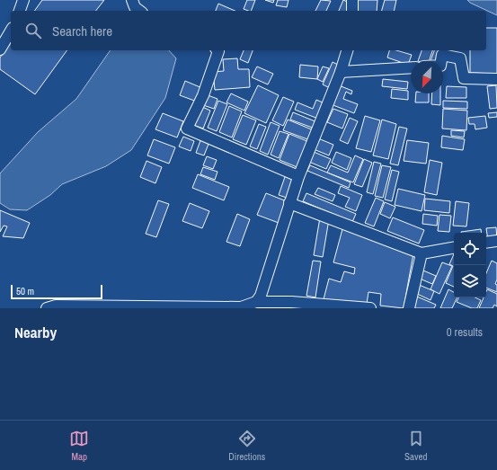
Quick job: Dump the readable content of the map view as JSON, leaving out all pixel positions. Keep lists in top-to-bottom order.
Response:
{
  "scale_bar": "50 m",
  "north": "bottom left",
  "page": {
    "search": "Search here",
    "scale": "50 m",
    "heading": ["Nearby", "0 results"],
    "nav": ["Map", "Directions", "Saved"]
  }
}
